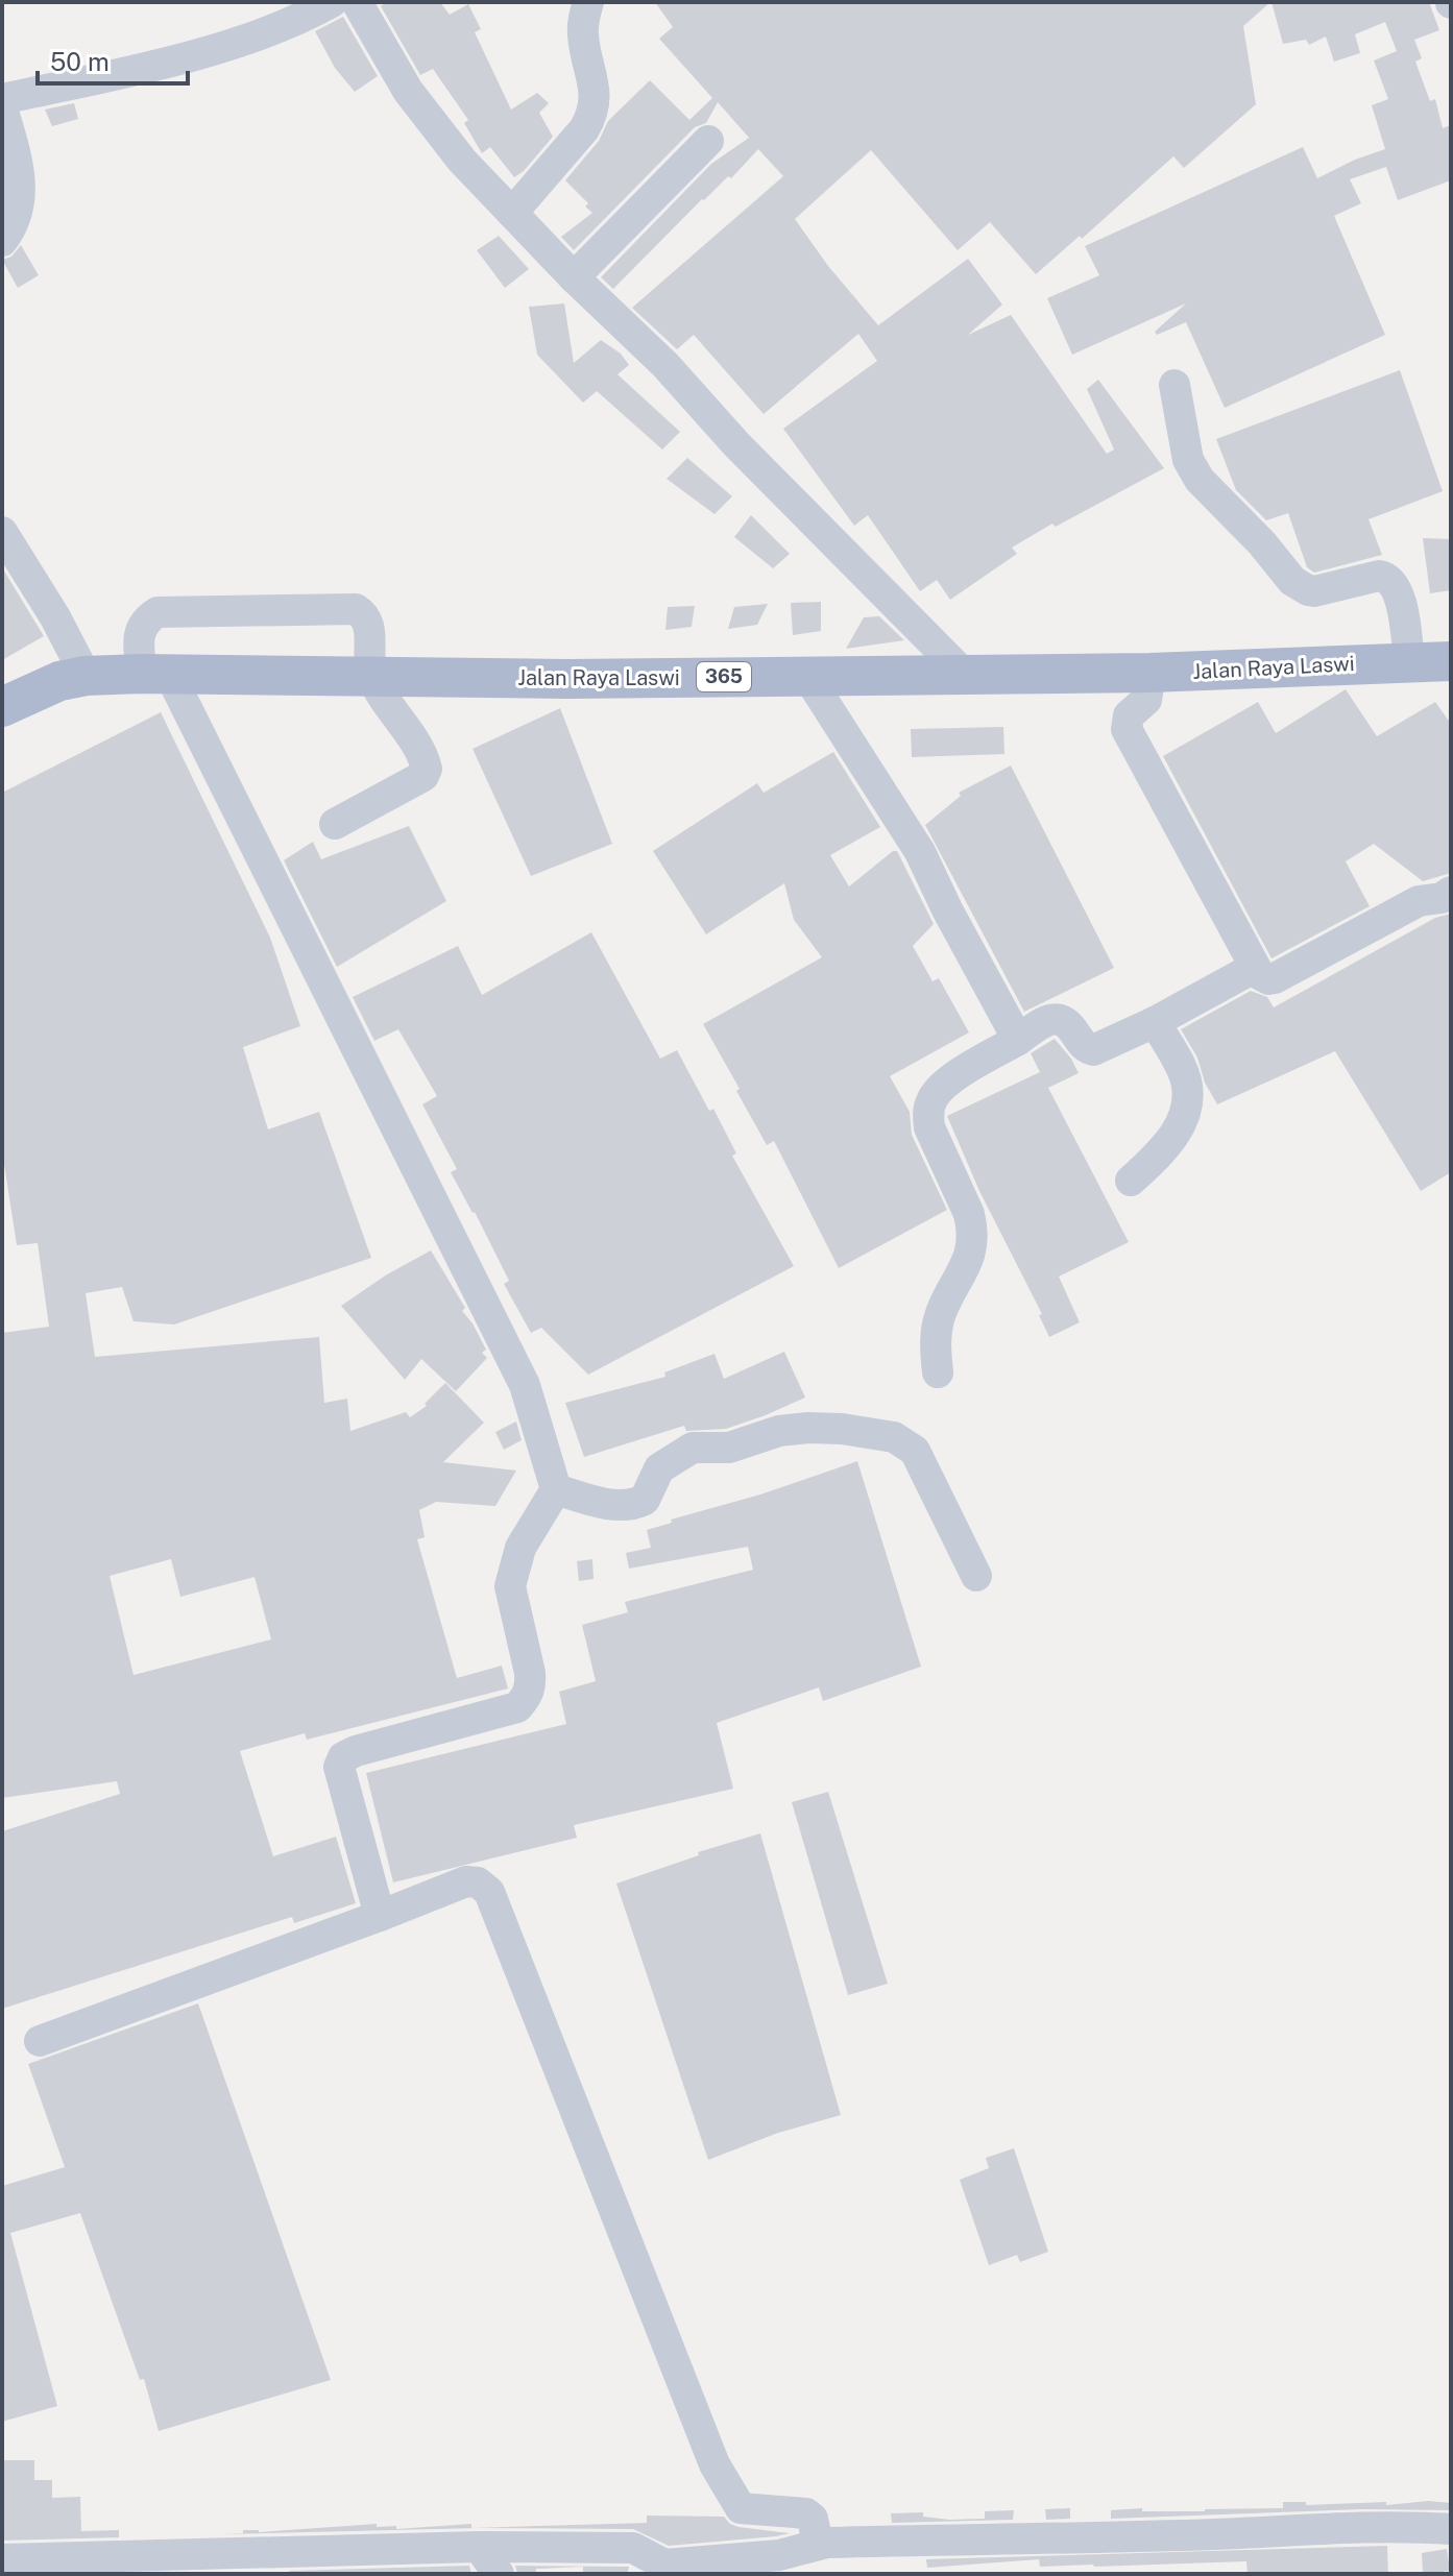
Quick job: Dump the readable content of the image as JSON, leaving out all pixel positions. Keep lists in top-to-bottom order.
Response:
{
  "streets": {
    "main road": ["Jalan Raya Laswi", "365"]
  },
  "scale_bar": "50 m"
}
